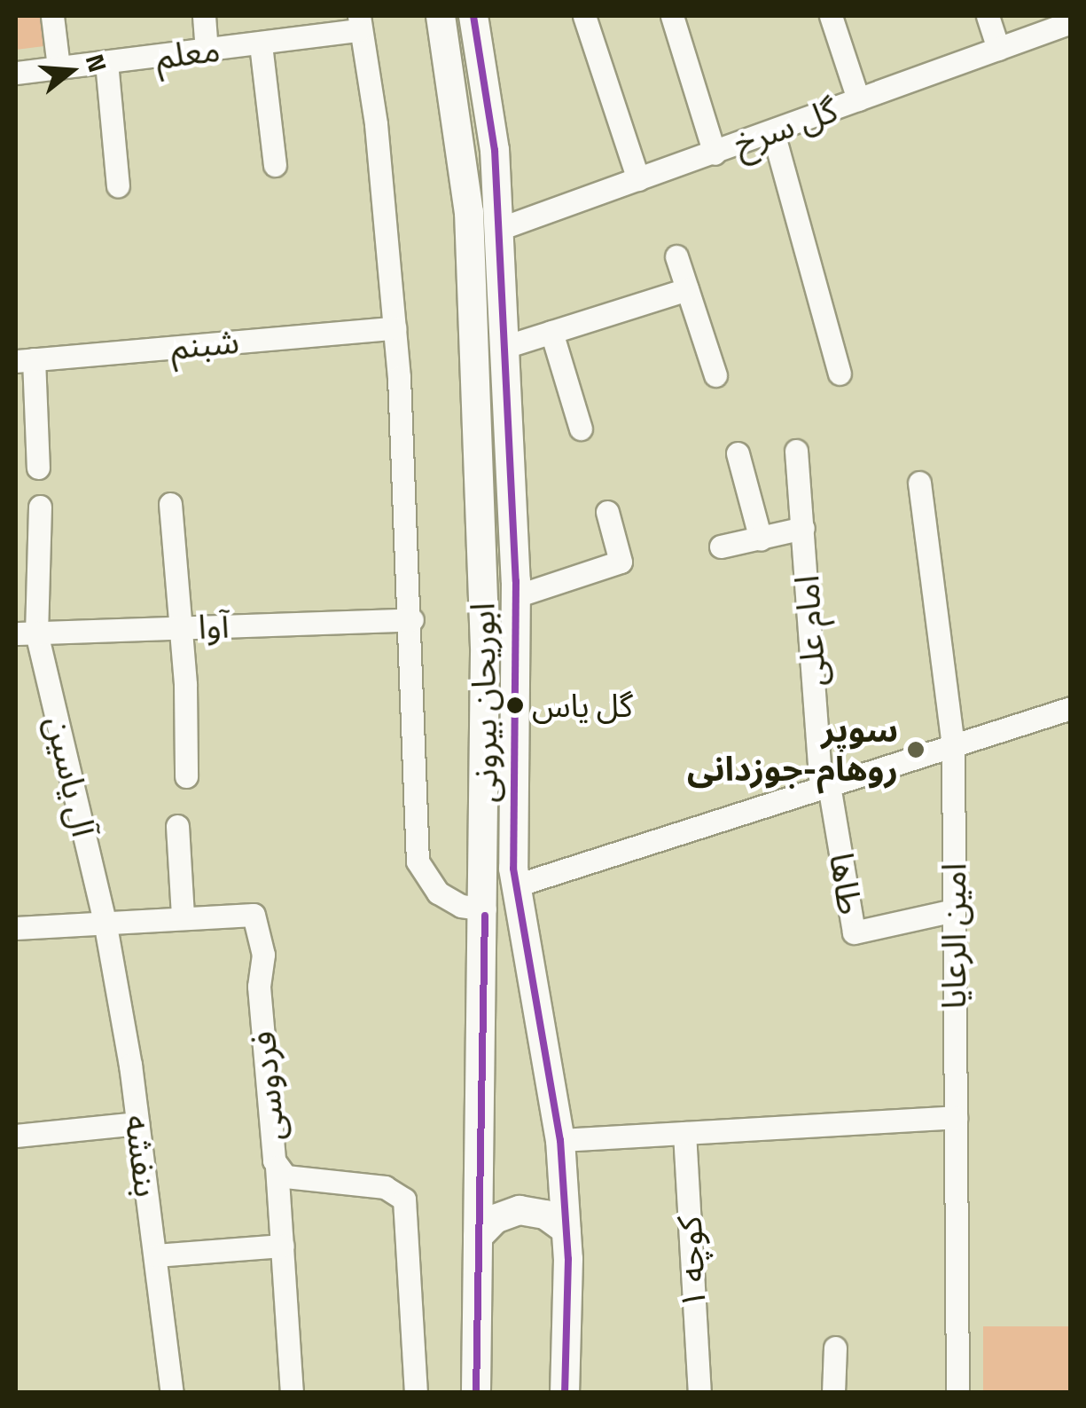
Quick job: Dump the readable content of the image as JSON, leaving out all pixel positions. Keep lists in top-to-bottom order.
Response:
{
  "streets": {
    "main road": ["ابوریحان بیرونی"],
    "street": [
      "معلم",
      "گل سرخ",
      "شبنم",
      "آوا",
      "امام علی",
      "آل یاسین",
      "طاها",
      "امین الرعایا",
      "فردوسی",
      "بنفشه",
      "کوچه ۱"
    ]
  },
  "crossings": [
    ["گل سرخ", "ابوریحان بیرونی"],
    ["آوا", "آل یاسین"],
    ["امام علی", "طاها"],
    ["آل یاسین", "فردوسی"],
    ["آل یاسین", "بنفشه"],
    ["طاها", "امین الرعایا"],
    ["فردوسی", "بنفشه"]
  ],
  "places": ["گل یاس", "سوپر روهام-جوزدانی"],
  "north": "right"
}
